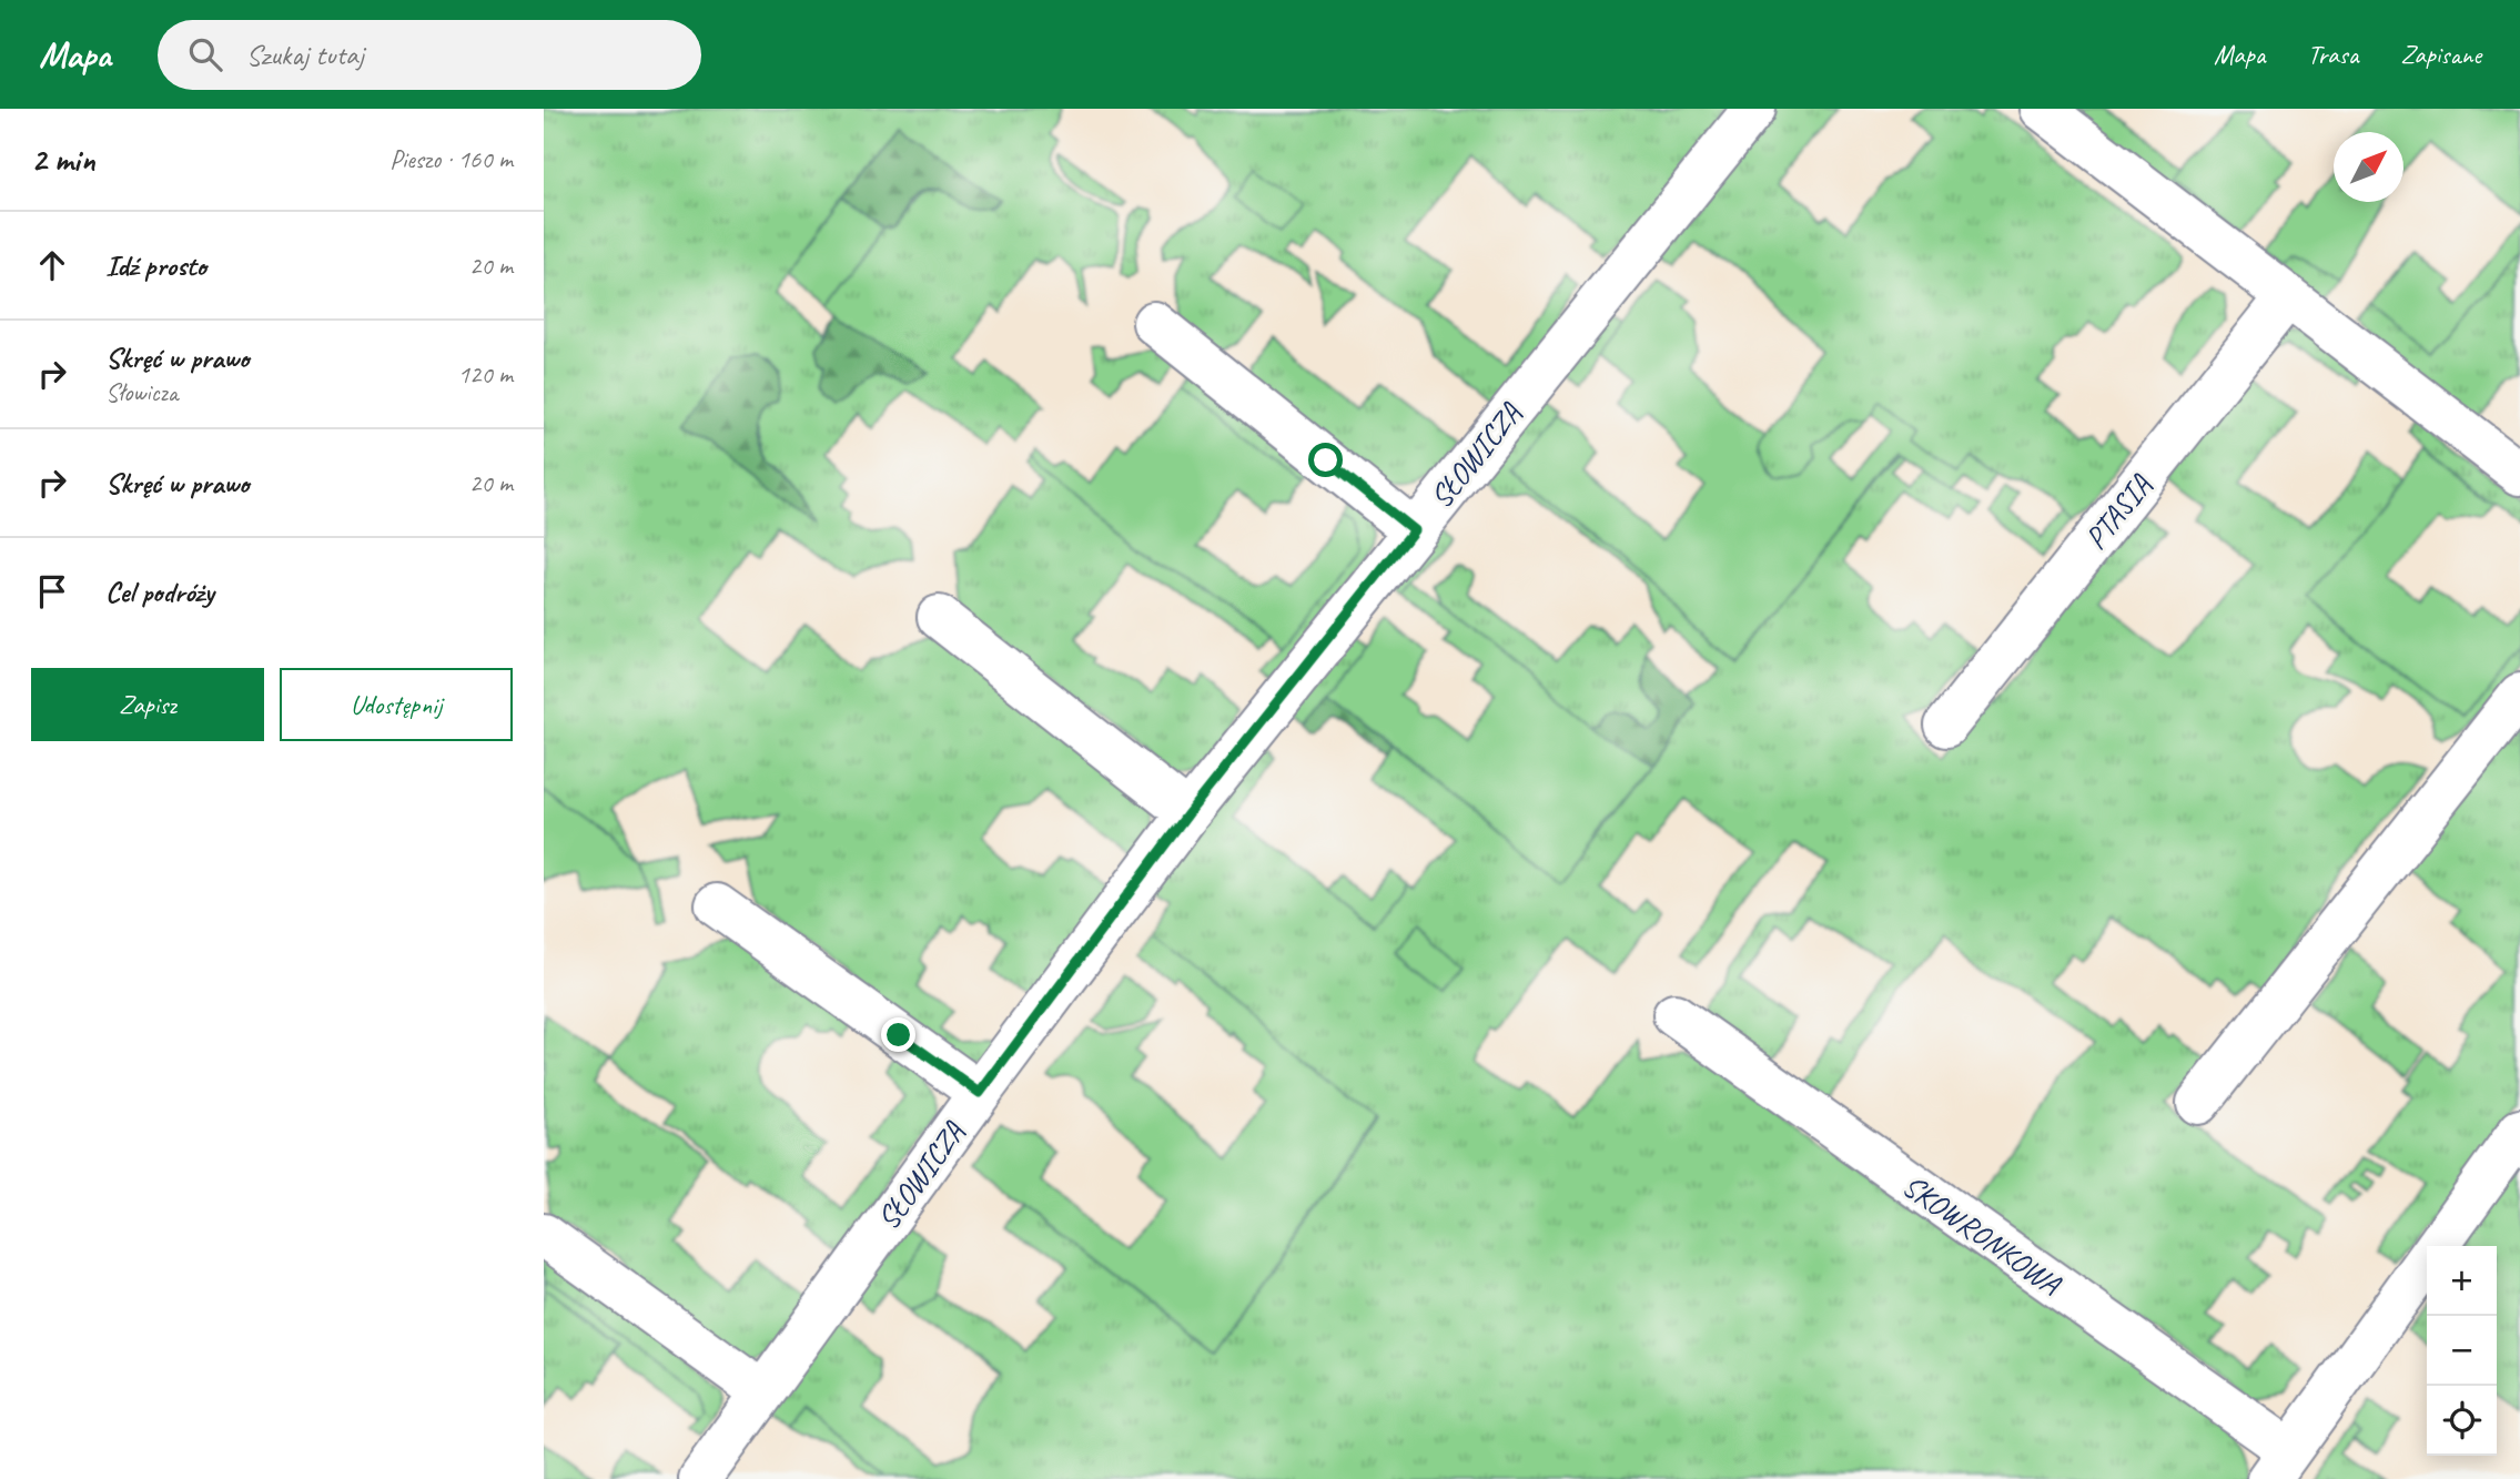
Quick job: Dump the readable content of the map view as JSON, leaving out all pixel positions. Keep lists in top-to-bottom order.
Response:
{
  "streets": {
    "street": ["SŁOWICZA", "PTASIA", "SKOWRONKOWA"]
  },
  "north": "top right",
  "page": {
    "header": "Mapa",
    "search": "Szukaj tutaj",
    "nav": ["Mapa", "Trasa", "Zapisane"],
    "heading": ["2 min", "Pieszo · 160 m"],
    "list": [
      ["Idź prosto", "20 m"],
      ["Skręć w prawo", "Słowicza", "120 m"],
      ["Skręć w prawo", "20 m"],
      "Cel podróży"
    ],
    "buttons": ["Zapisz", "Udostępnij"],
    "map_buttons": ["+", "−"]
  }
}
